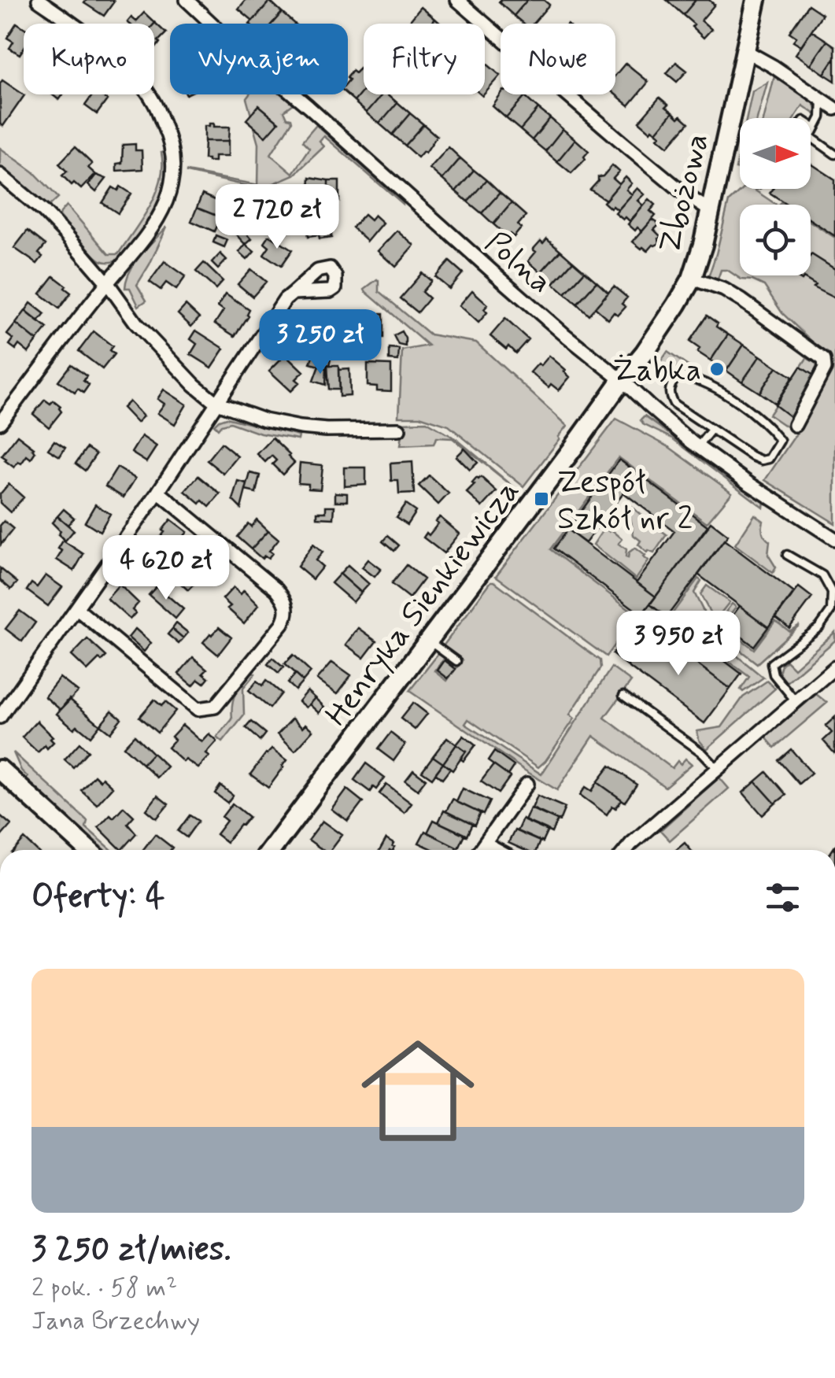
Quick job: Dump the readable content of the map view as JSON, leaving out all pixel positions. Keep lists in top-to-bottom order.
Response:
{
  "streets": {
    "street": ["Zbożowa", "Polna", "Henryka Sienkiewicza"]
  },
  "crossings": [
    ["Zbożowa", "Polna"],
    ["Zbożowa", "Henryka Sienkiewicza"],
    ["Polna", "Henryka Sienkiewicza"]
  ],
  "places": {
    "other": ["Żabka"],
    "transit": ["Zespół Szkół nr 2"]
  },
  "north": "right",
  "page": {
    "chip": [
      "Kupno",
      "Wynajem",
      "Filtry",
      "Nowe"
    ],
    "price": [
      "2 720 zł",
      "3 250 zł",
      "4 620 zł",
      "3 950 zł"
    ],
    "heading": "Oferty: 4",
    "list": [
      {
        "name": "3 250 zł/mies.",
        "note": "2 pok. · 58 m² · Jana Brzechwy"
      }
    ]
  }
}
